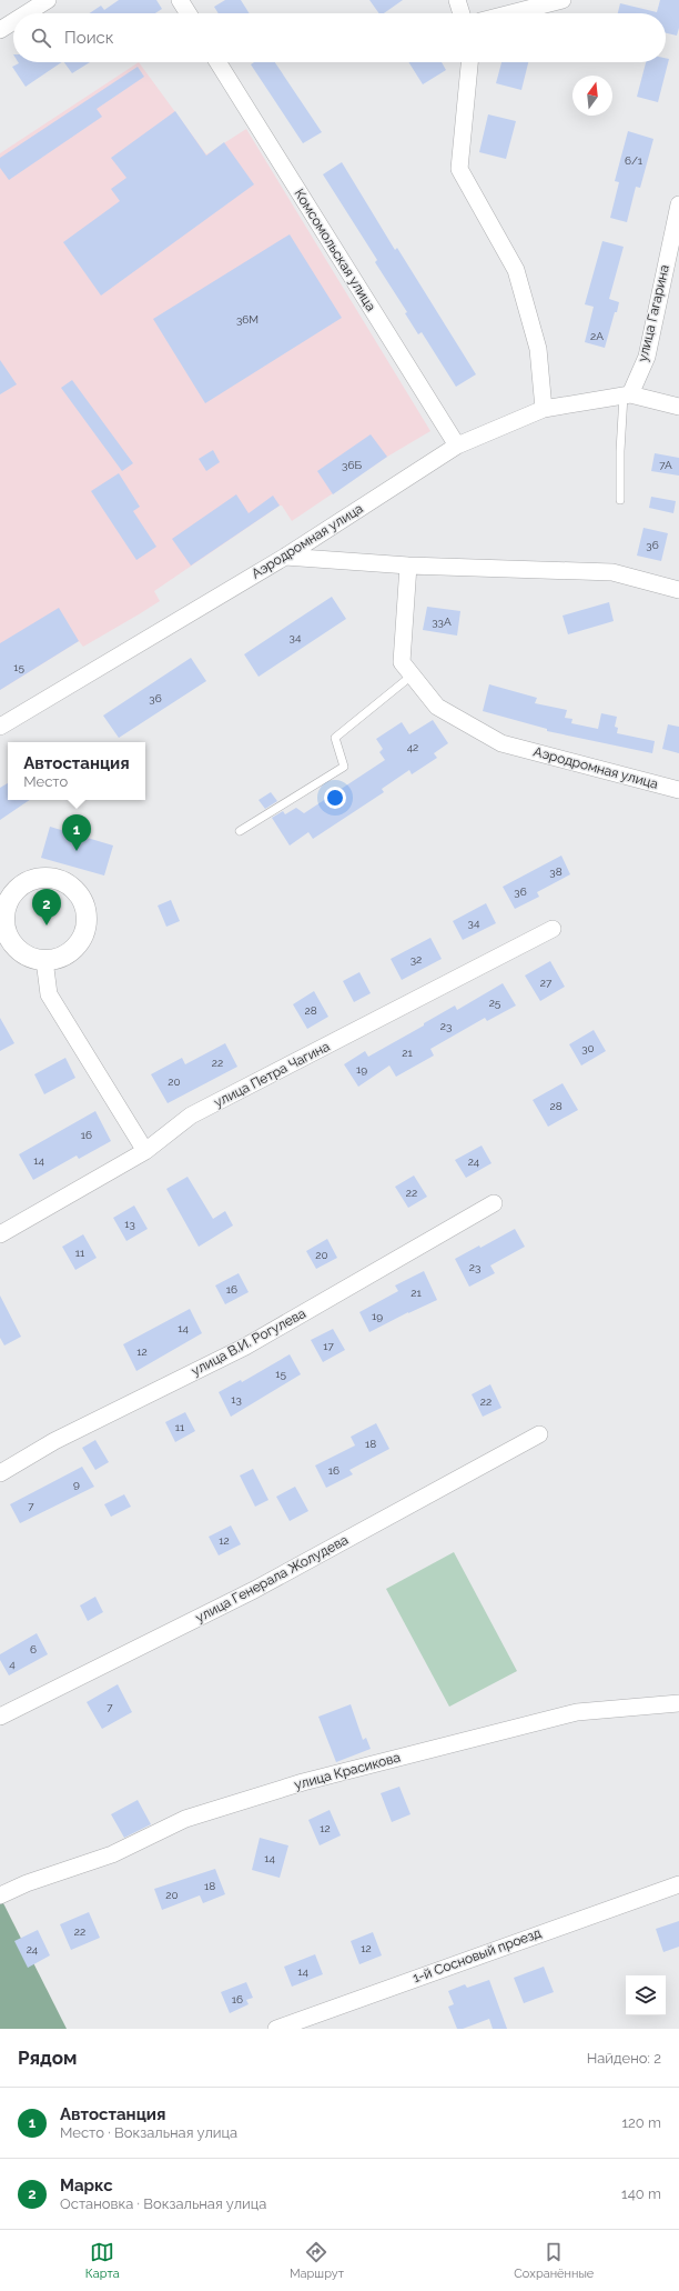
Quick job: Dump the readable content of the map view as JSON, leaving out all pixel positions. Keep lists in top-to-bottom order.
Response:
{
  "streets": {
    "street": [
      "Комсомольская улица",
      "улица Гагарина",
      "Аэродромная улица",
      "улица Петра Чагина",
      "улица В.И. Рогулева",
      "улица Генерала Жолудева",
      "улица Красикова",
      "1-й Сосновый проезд"
    ]
  },
  "crossings": [
    ["Комсомольская улица", "Аэродромная улица"],
    ["улица Гагарина", "Аэродромная улица"]
  ],
  "house_numbers": [
    "6/1",
    "36М",
    "2А",
    "36Б",
    "7А",
    "36",
    "33А",
    "34",
    "15",
    "36",
    "42",
    "38",
    "36",
    "34",
    "32",
    "27",
    "25",
    "28",
    "23",
    "30",
    "21",
    "22",
    "19",
    "20",
    "28",
    "16",
    "14",
    "24",
    "22",
    "13",
    "11",
    "20",
    "23",
    "16",
    "21",
    "19",
    "14",
    "17",
    "12",
    "15",
    "13",
    "22",
    "11",
    "18",
    "16",
    "9",
    "7",
    "12",
    "6",
    "4",
    "7",
    "12",
    "14",
    "18",
    "20",
    "22",
    "12",
    "24",
    "14",
    "16"
  ],
  "north": "top",
  "page": {
    "search": "Поиск",
    "popup": ["Автостанция", "Место"],
    "pins": ["1", "2"],
    "heading": ["Рядом", "Найдено: 2"],
    "list": [
      {
        "mark": "1",
        "name": "Автостанция",
        "note": "Место · Вокзальная улица",
        "value": "120 m"
      },
      {
        "mark": "2",
        "name": "Маркс",
        "note": "Остановка · Вокзальная улица",
        "value": "140 m"
      }
    ],
    "nav": ["Карта", "Маршрут", "Сохранённые"]
  }
}
